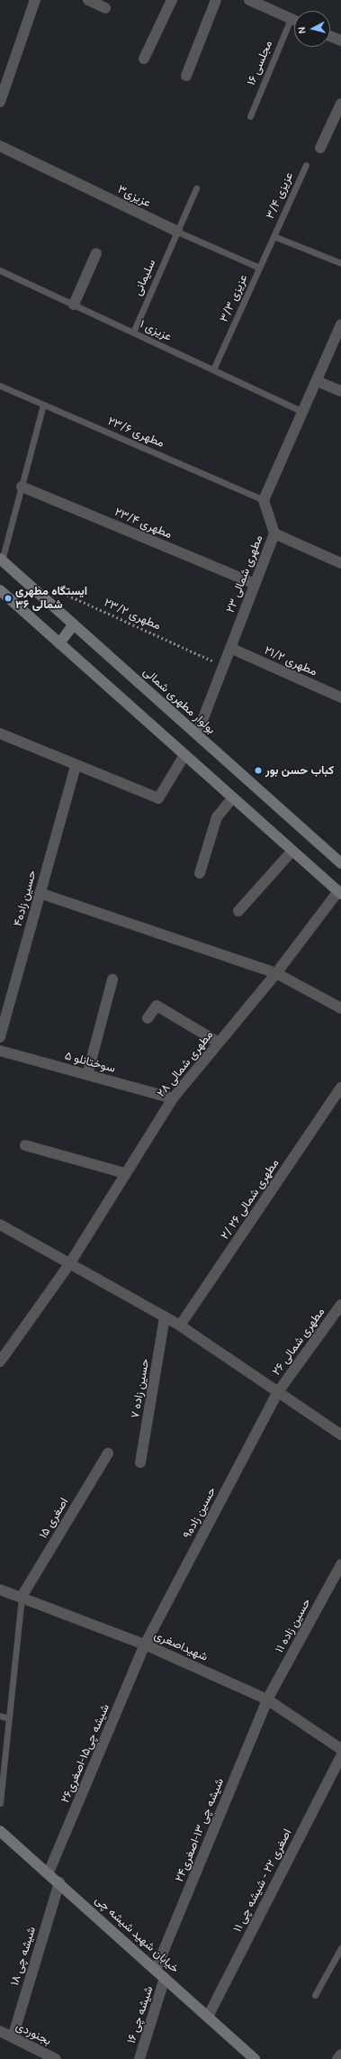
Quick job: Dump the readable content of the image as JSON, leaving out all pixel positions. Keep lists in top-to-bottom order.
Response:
{
  "streets": {
    "main road": ["بولوار مطهری شمالی", "خیابان شهید شیشه چی"],
    "street": [
      "عزیزی۳",
      "مطهری ۲۳/۴",
      "مطهری شمالی ۲۳",
      "مطهری ۲۱/۲",
      "حسین زاده۴",
      "سوختانلو ۵",
      "مطهری شمالی ۲۸",
      "مطهری شمالی ۲۶ /۲",
      "مطهری شمالی ۲۶",
      "حسین زاده ۷",
      "حسین زاده۹",
      "اصغری ۱۵",
      "حسین زاده ۱۱",
      "شهیداصغری",
      "شیشه چی۱۵-اصغری۲۶",
      "شیشه چی ۱۳-اصغری۲۴",
      "اصغری ۲۲ - شیشه چی ۱۱",
      "شیشه چی ۱۸",
      "شیشه چی ۱۶",
      "بجنوردی"
    ],
    "lane": [
      "مجلسی ۱۶",
      "عزیزی ۳/۴",
      "سلیمانی",
      "عزیزی ۳/۳",
      "عزیزی ۱",
      "مطهری ۲۳/۶"
    ],
    "path": ["مطهری ۲۳/۲"]
  },
  "crossings": [
    ["عزیزی ۳/۴", "عزیزی ۳/۳"],
    ["عزیزی۳", "سلیمانی"],
    ["عزیزی۳", "عزیزی ۳/۳"],
    ["سلیمانی", "عزیزی ۱"],
    ["عزیزی ۳/۳", "عزیزی ۱"],
    ["مطهری ۲۳/۶", "مطهری شمالی ۲۳"],
    ["مطهری ۲۳/۴", "مطهری شمالی ۲۳"],
    ["مطهری شمالی ۲۳", "مطهری ۲۳/۲"],
    ["مطهری شمالی ۲۳", "مطهری ۲۱/۲"],
    ["مطهری شمالی ۲۳", "بولوار مطهری شمالی"],
    ["سوختانلو ۵", "مطهری شمالی ۲۸"],
    ["مطهری شمالی ۲۶", "حسین زاده۹"],
    ["حسین زاده۹", "شهیداصغری"],
    ["حسین زاده۹", "شیشه چی۱۵-اصغری۲۶"],
    ["اصغری ۱۵", "شهیداصغری"],
    ["حسین زاده ۱۱", "شهیداصغری"],
    ["حسین زاده ۱۱", "شیشه چی ۱۳-اصغری۲۴"],
    ["شهیداصغری", "شیشه چی۱۵-اصغری۲۶"],
    ["شهیداصغری", "شیشه چی ۱۳-اصغری۲۴"],
    ["شیشه چی۱۵-اصغری۲۶", "خیابان شهید شیشه چی"],
    ["شیشه چی ۱۳-اصغری۲۴", "خیابان شهید شیشه چی"],
    ["اصغری ۲۲ - شیشه چی ۱۱", "خیابان شهید شیشه چی"],
    ["خیابان شهید شیشه چی", "شیشه چی ۱۸"],
    ["خیابان شهید شیشه چی", "شیشه چی ۱۶"],
    ["شیشه چی ۱۸", "بجنوردی"]
  ],
  "places": ["ایستگاه مطهری شمالی ۳۶", "كباب حسن بور"],
  "north": "left"
}
